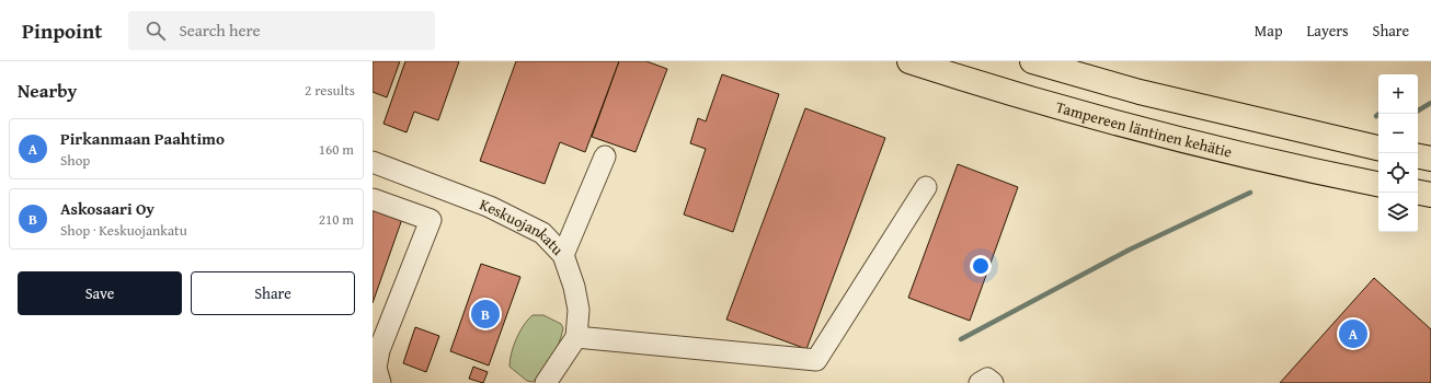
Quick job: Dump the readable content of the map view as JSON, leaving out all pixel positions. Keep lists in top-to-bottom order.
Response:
{
  "streets": {
    "highway": ["Tampereen läntinen kehätie"],
    "street": ["Keskuojankatu"]
  },
  "page": {
    "header": "Pinpoint",
    "search": "Search here",
    "nav": ["Map", "Layers", "Share"],
    "heading": ["Nearby", "2 results"],
    "map_buttons": ["+", "−"],
    "list": [
      {
        "mark": "A",
        "name": "Pirkanmaan Paahtimo",
        "note": "Shop",
        "value": "160 m"
      },
      {
        "mark": "B",
        "name": "Askosaari Oy",
        "note": "Shop · Keskuojankatu",
        "value": "210 m"
      }
    ],
    "buttons": ["Save", "Share"],
    "pins": ["B", "A"]
  }
}
